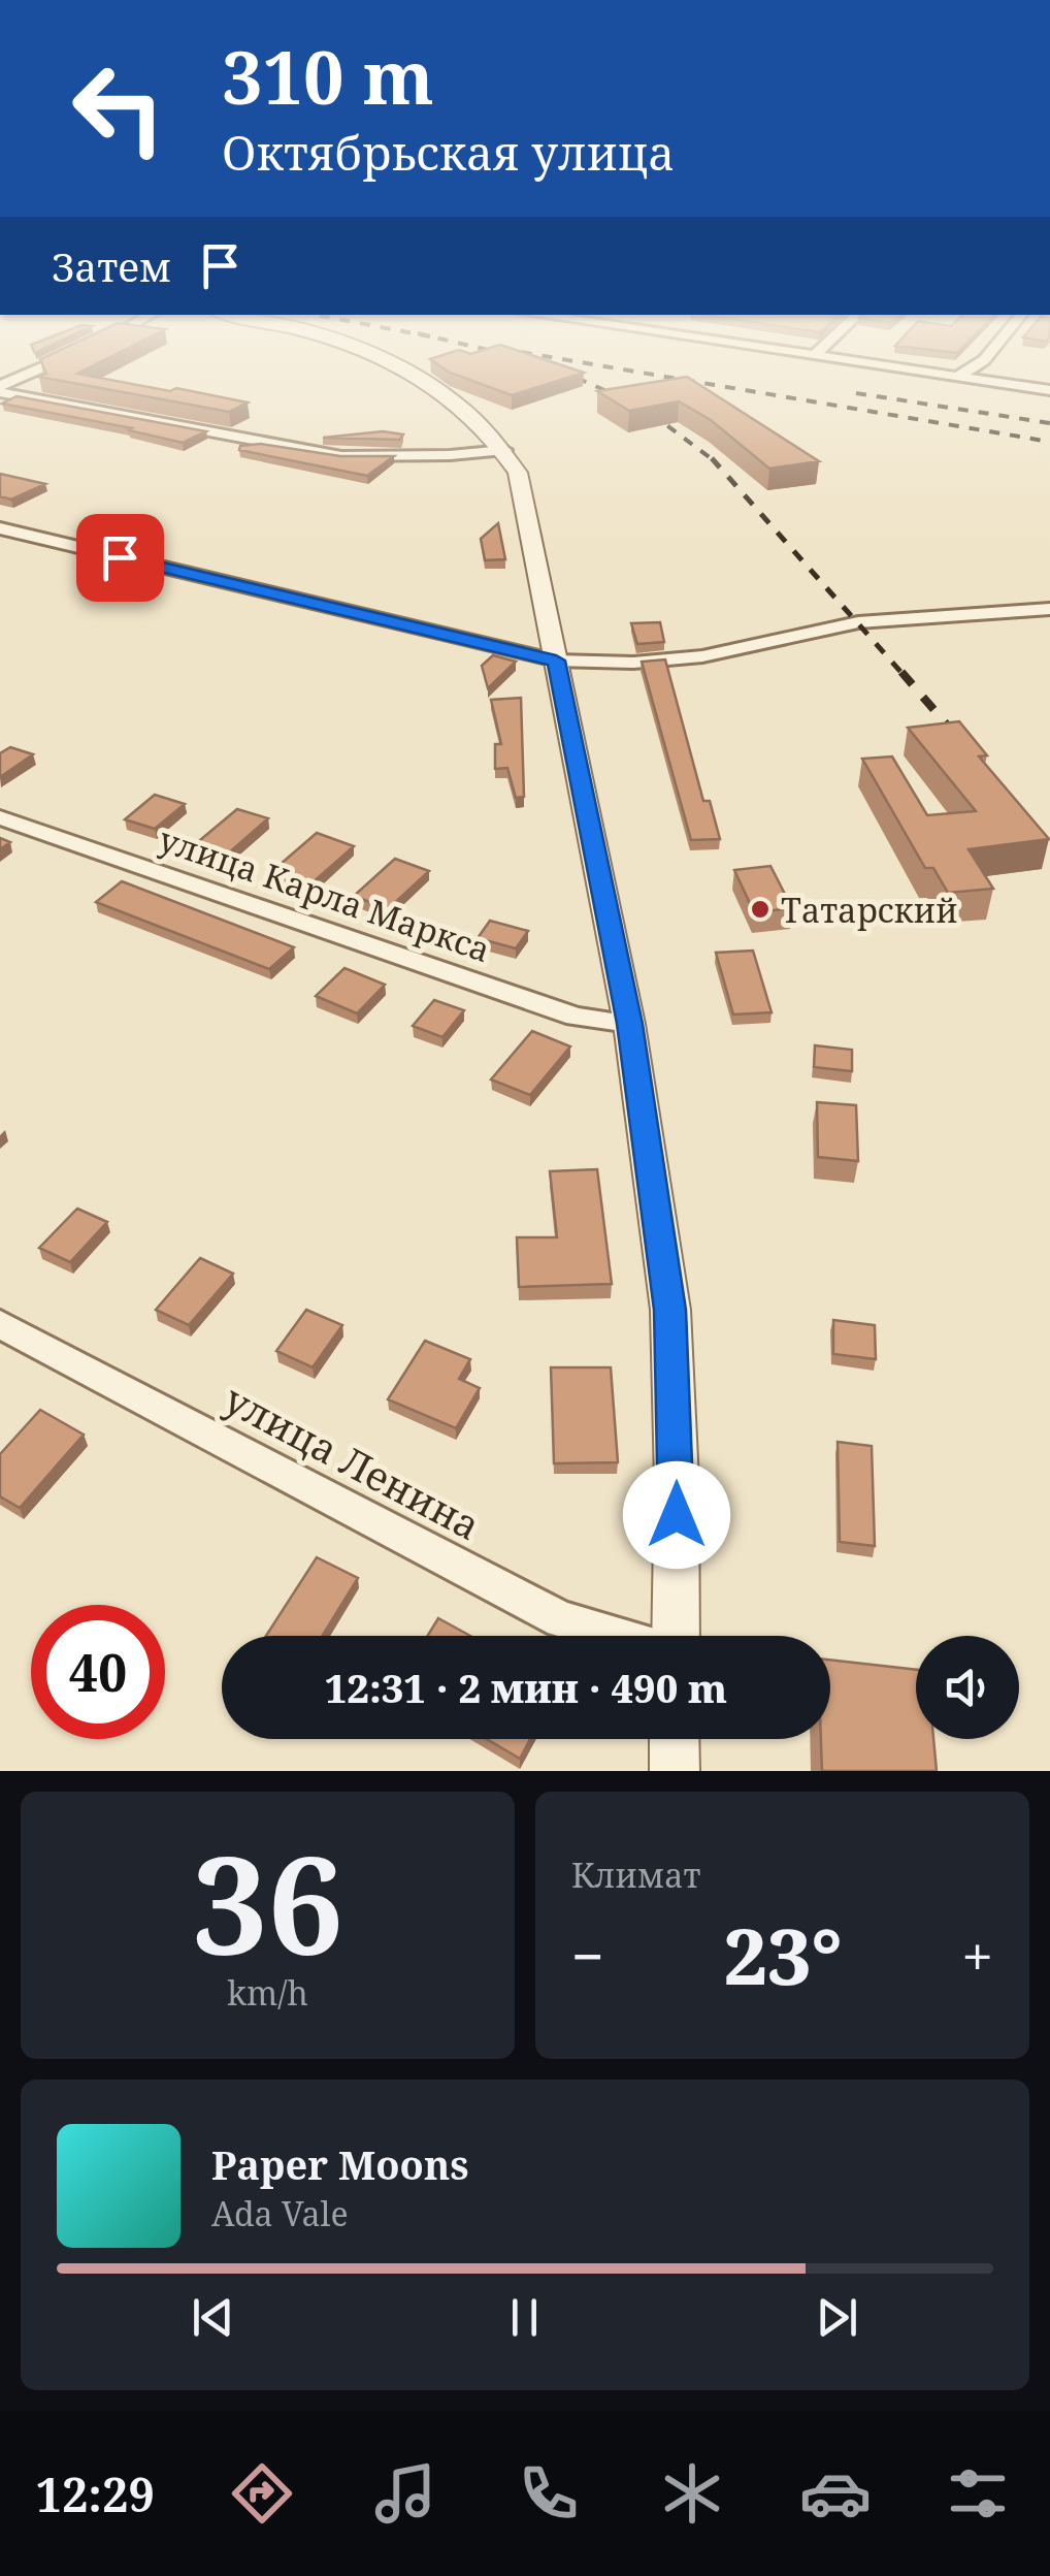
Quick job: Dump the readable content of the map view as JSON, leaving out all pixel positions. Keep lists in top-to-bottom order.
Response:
{
  "streets": {
    "street": ["улица Карла Маркса", "улица Ленина"]
  },
  "places": ["Татарский"],
  "page": {
    "turn": ["310 m", "Октябрьская улица"],
    "then": "Затем",
    "limit": "40",
    "trip": "12:31 · 2 мин · 490 m",
    "tile": [
      ["36", "km/h"],
      "Климат"
    ],
    "heat": ["−", "23°", "+"],
    "song": ["Paper Moons", "Ada Vale"],
    "tabs": "12:29"
  }
}
